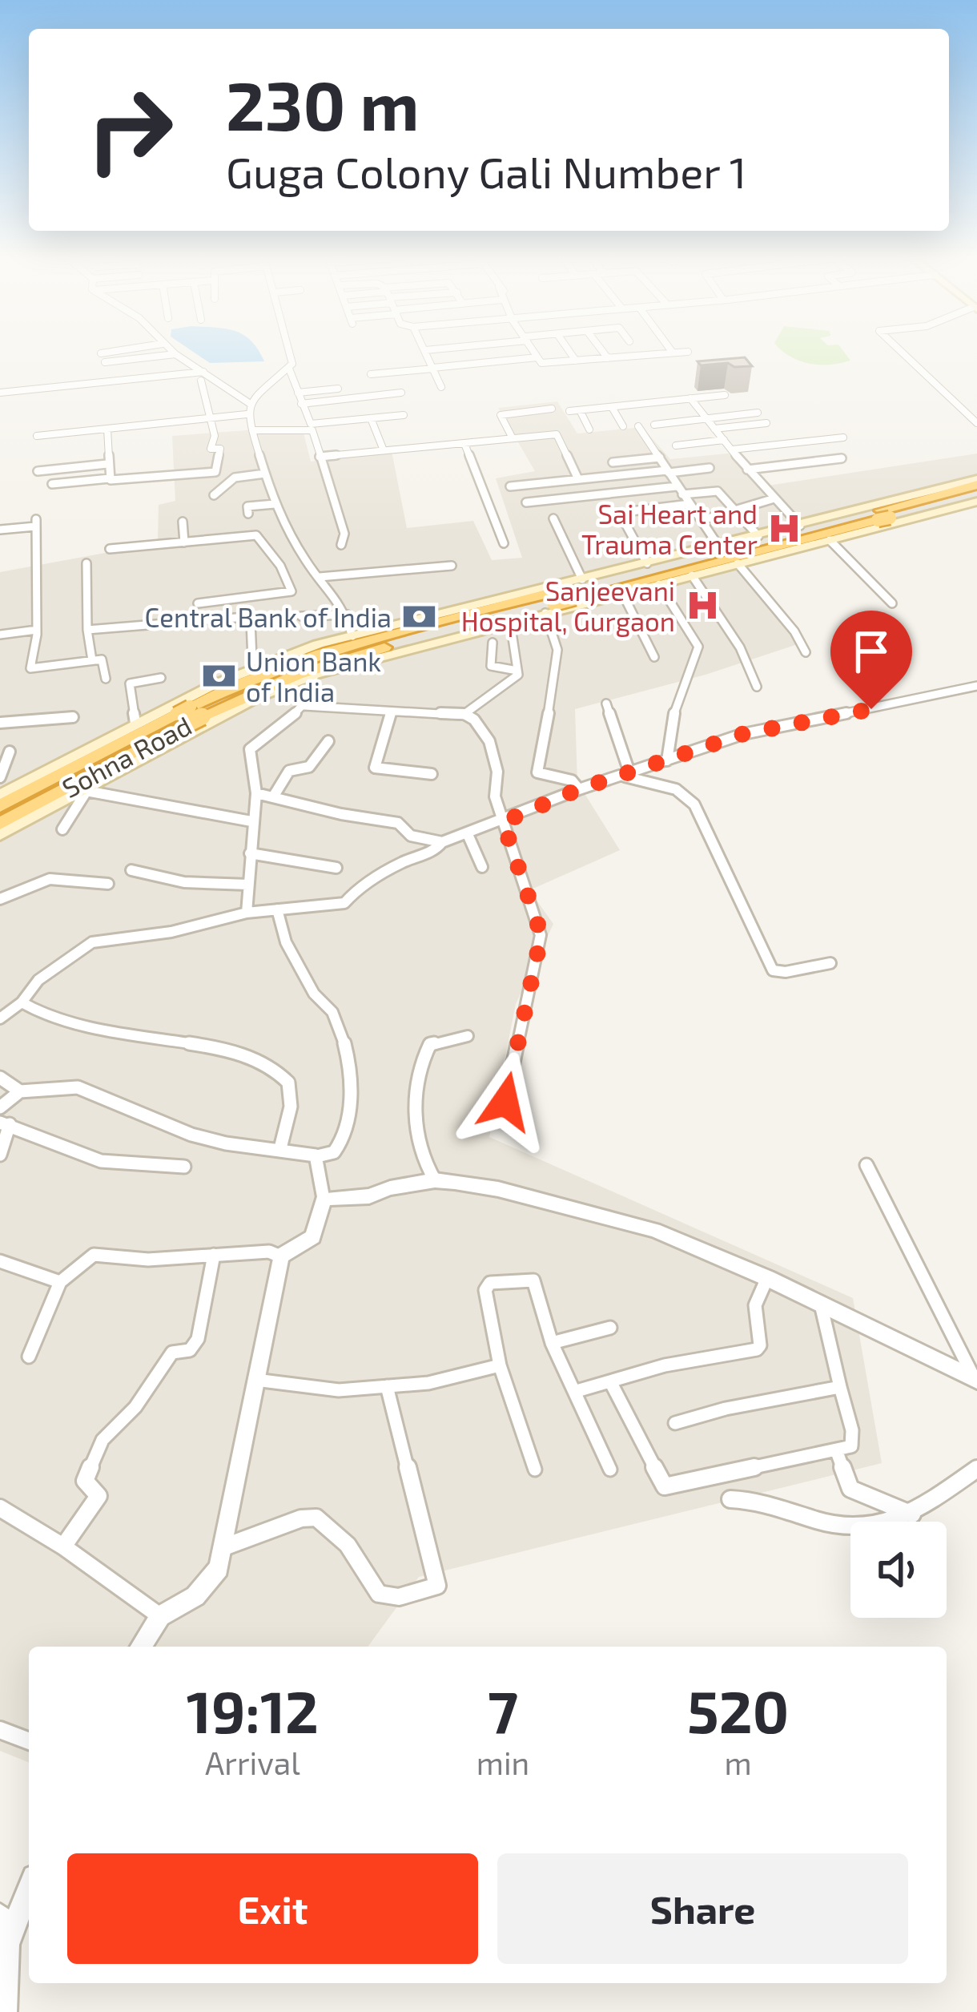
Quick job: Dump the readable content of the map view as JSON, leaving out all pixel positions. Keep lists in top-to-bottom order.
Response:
{
  "streets": {
    "highway": ["Sohna Road"]
  },
  "places": {
    "hospital": ["Sai Heart and Trauma Center", "Sanjeevani Hospital, Gurgaon"],
    "bank": ["Central Bank of India", "Union Bank of India"]
  },
  "page": {
    "turn": ["230 m", "Guga Colony Gali Number 1"],
    "eta": [
      "19:12",
      "Arrival",
      "7",
      "min",
      "520",
      "m"
    ],
    "buttons": ["Exit", "Share"]
  }
}
